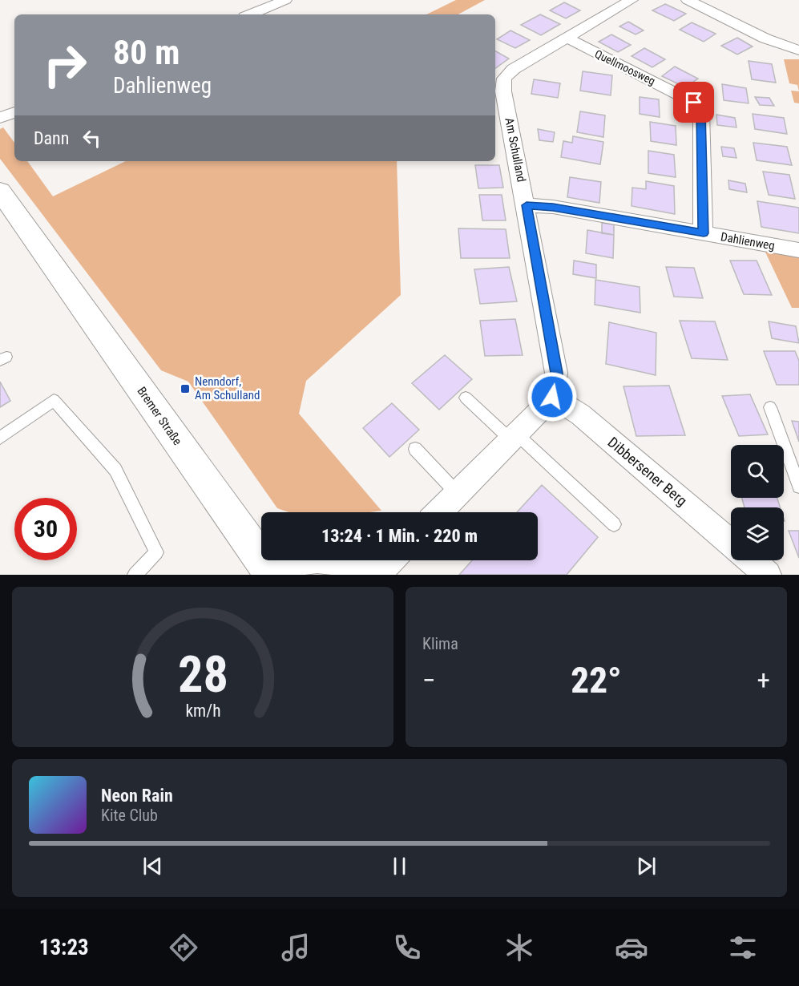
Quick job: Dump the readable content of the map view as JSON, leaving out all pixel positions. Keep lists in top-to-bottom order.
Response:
{
  "streets": {
    "main road": ["Bremer Straße"],
    "street": [
      "Quellmoosweg",
      "Am Schulland",
      "Dahlienweg",
      "Dibbersener Berg"
    ]
  },
  "crossings": [
    ["Quellmoosweg", "Am Schulland"],
    ["Quellmoosweg", "Dahlienweg"],
    ["Am Schulland", "Dahlienweg"],
    ["Am Schulland", "Dibbersener Berg"]
  ],
  "places": {
    "transit": ["Nenndorf, Am Schulland"]
  },
  "page": {
    "turn": ["80 m", "Dahlienweg"],
    "then": "Dann",
    "limit": "30",
    "trip": "13:24 · 1 Min. · 220 m",
    "tile": "Klima",
    "heat": ["−", "22°", "+"],
    "song": ["Neon Rain", "Kite Club"],
    "tabs": "13:23",
    "gauge": ["28", "km/h"]
  }
}
